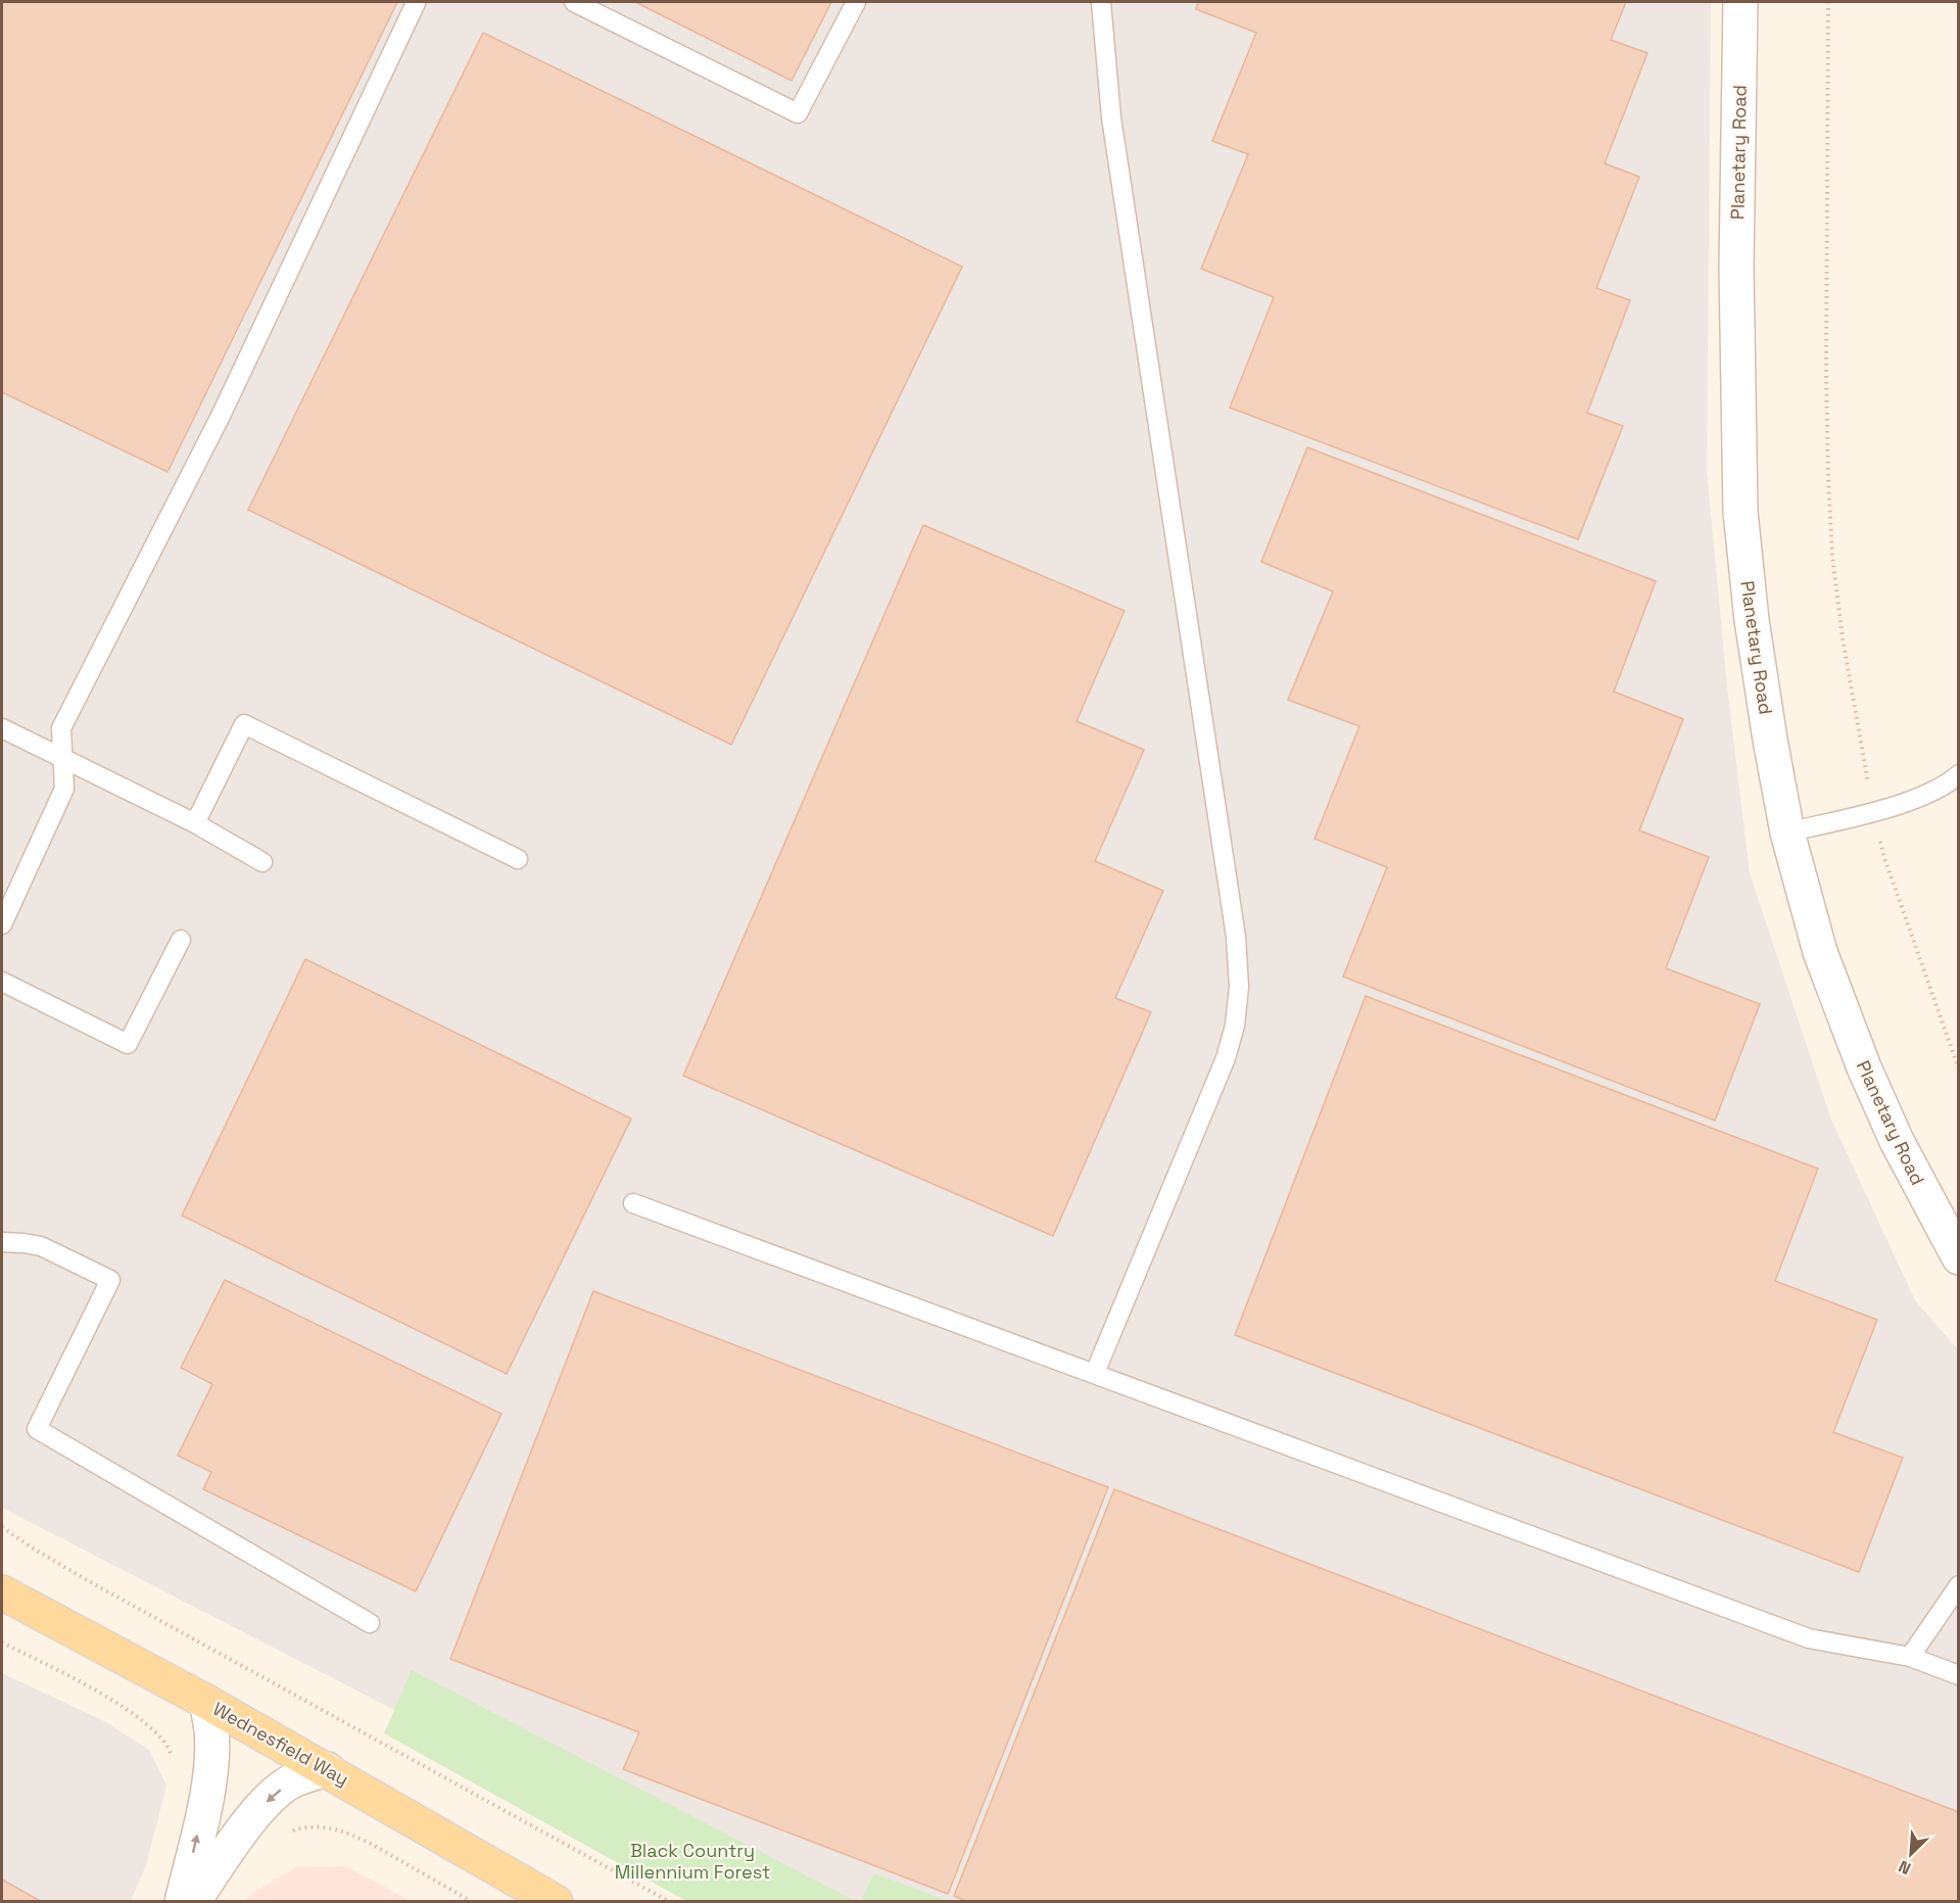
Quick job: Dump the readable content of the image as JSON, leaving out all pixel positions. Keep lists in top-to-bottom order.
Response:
{
  "streets": {
    "main road": ["Wednesfield Way"],
    "street": ["Planetary Road"]
  },
  "parks": ["Black Country Millennium Forest"],
  "north": "bottom left"
}
